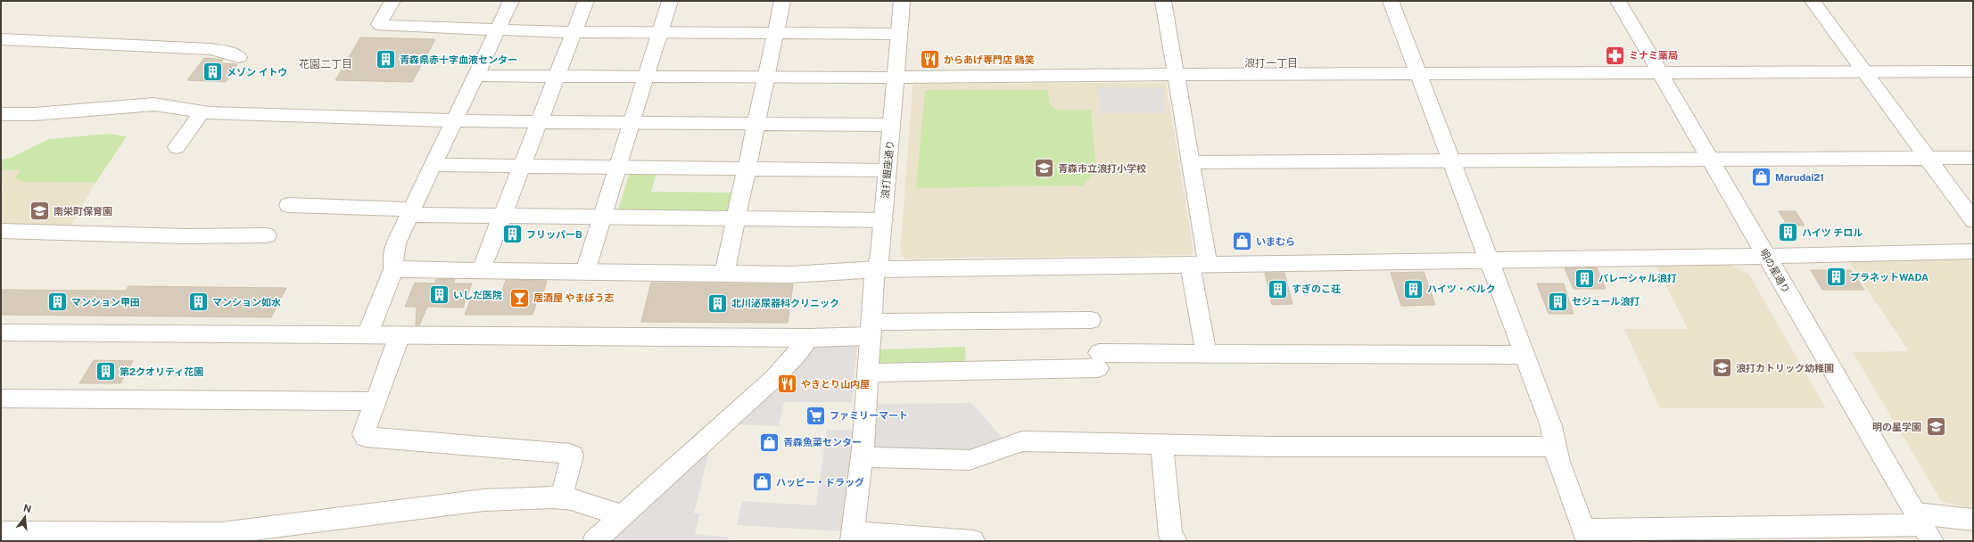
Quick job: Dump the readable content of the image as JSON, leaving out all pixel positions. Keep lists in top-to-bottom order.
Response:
{
  "streets": {
    "street": ["浪打銀座通り", "明の星通り"]
  },
  "districts": ["浪打一丁目", "花園二丁目"],
  "places": {
    "pharmacy": ["ミナミ薬局"],
    "building": [
      "青森県赤十字血液センター",
      "メゾン イトウ",
      "ハイツ チロル",
      "フリッパーB",
      "プラネットWADA",
      "パレーシャル浪打",
      "すぎのこ荘",
      "ハイツ・ベルク",
      "いしだ医院",
      "セジュール浪打",
      "マンション甲田",
      "マンション如水",
      "北川泌尿器科クリニック",
      "第2クオリティ花園"
    ],
    "restaurant": ["からあげ専門店 鶏笑", "やきとり山内屋"],
    "school or university": [
      "青森市立浪打小学校",
      "南栄町保育園",
      "浪打カトリック幼稚園",
      "明の星学園"
    ],
    "shop": [
      "Marudai21",
      "いまむら",
      "青森魚菜センター",
      "ハッピー・ドラッグ"
    ],
    "bar": ["居酒屋 やまぼう志"],
    "supermarket": ["ファミリーマート"]
  },
  "north": "top"
}
